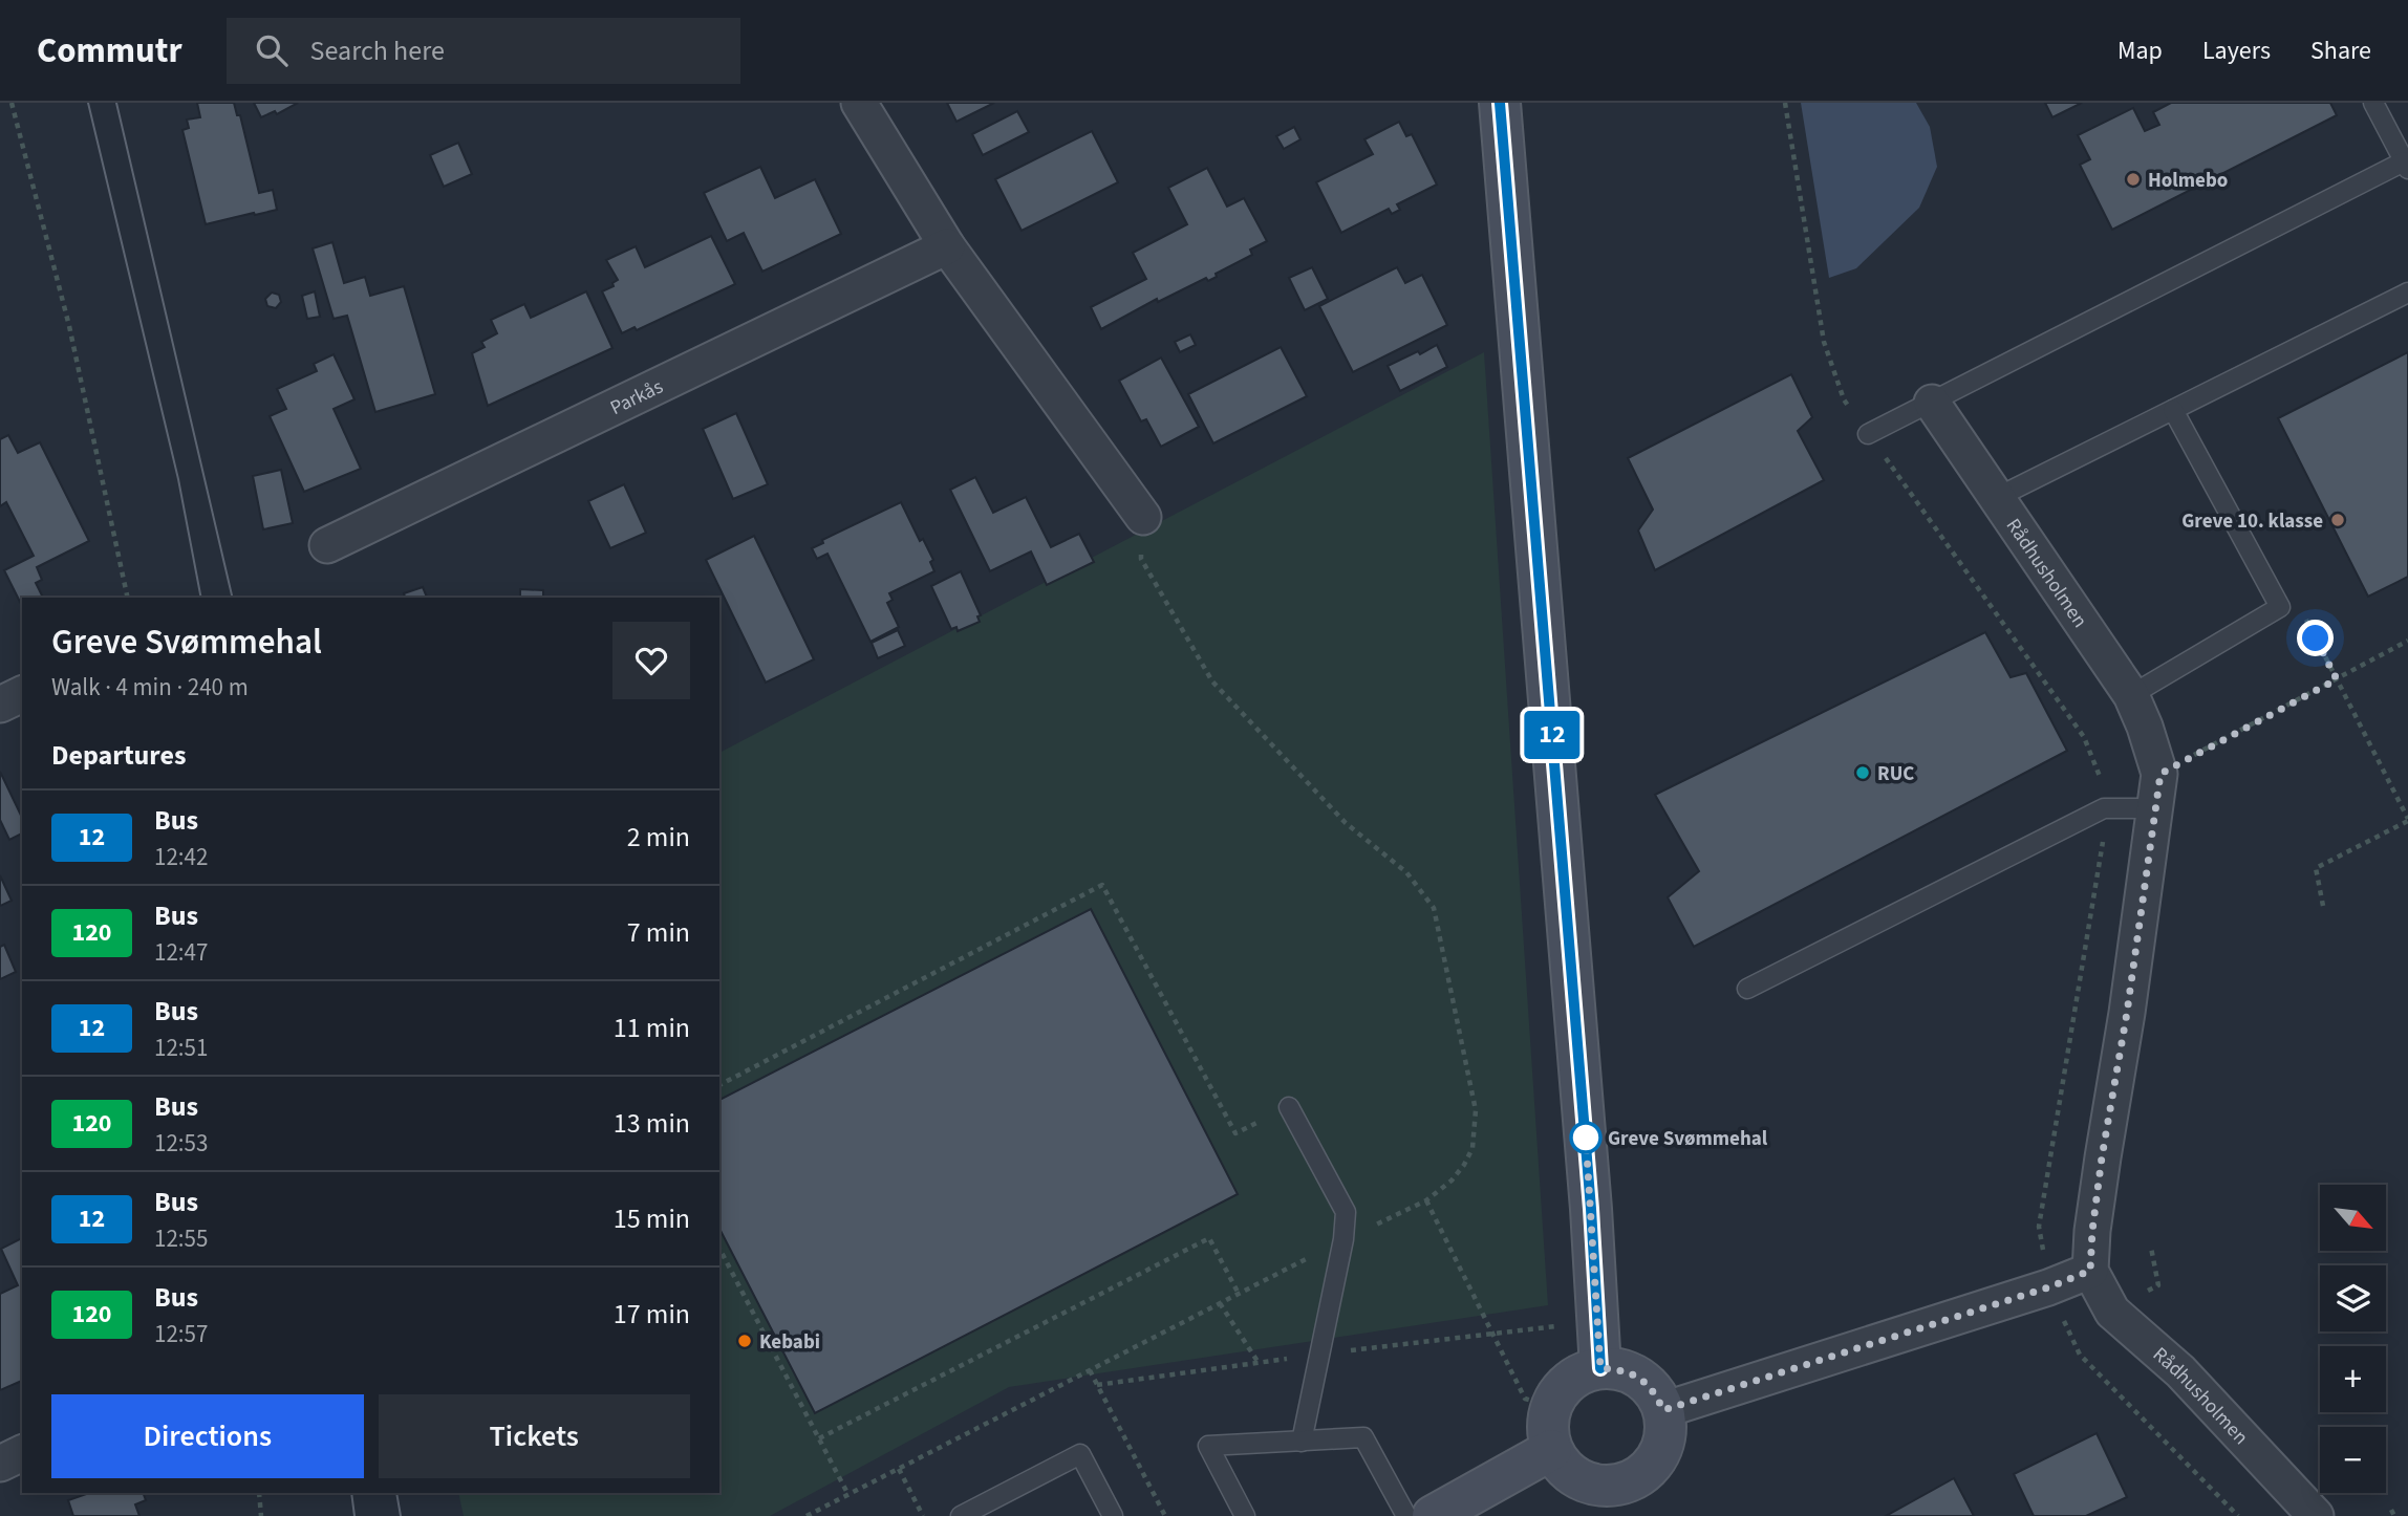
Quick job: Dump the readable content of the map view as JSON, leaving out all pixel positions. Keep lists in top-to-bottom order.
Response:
{
  "streets": {
    "street": ["Parkås", "Rådhusholmen"]
  },
  "places": [
    "Holmebo",
    "Greve 10. klasse",
    "RUC",
    "Greve Svømmehal",
    "Kebabi"
  ],
  "lines": ["bus line 12"],
  "north": "bottom right",
  "page": {
    "header": "Commutr",
    "search": "Search here",
    "nav": ["Map", "Layers", "Share"],
    "on_map": "12",
    "heading": [
      ["Greve Svømmehal", "Walk · 4 min · 240 m"],
      "Departures"
    ],
    "list": [
      {
        "mark": "12",
        "name": "Bus",
        "note": "12:42",
        "value": "2 min"
      },
      {
        "mark": "120",
        "name": "Bus",
        "note": "12:47",
        "value": "7 min"
      },
      {
        "mark": "12",
        "name": "Bus",
        "note": "12:51",
        "value": "11 min"
      },
      {
        "mark": "120",
        "name": "Bus",
        "note": "12:53",
        "value": "13 min"
      },
      {
        "mark": "12",
        "name": "Bus",
        "note": "12:55",
        "value": "15 min"
      },
      {
        "mark": "120",
        "name": "Bus",
        "note": "12:57",
        "value": "17 min"
      }
    ],
    "map_buttons": ["+", "−"],
    "buttons": ["Directions", "Tickets"]
  }
}
